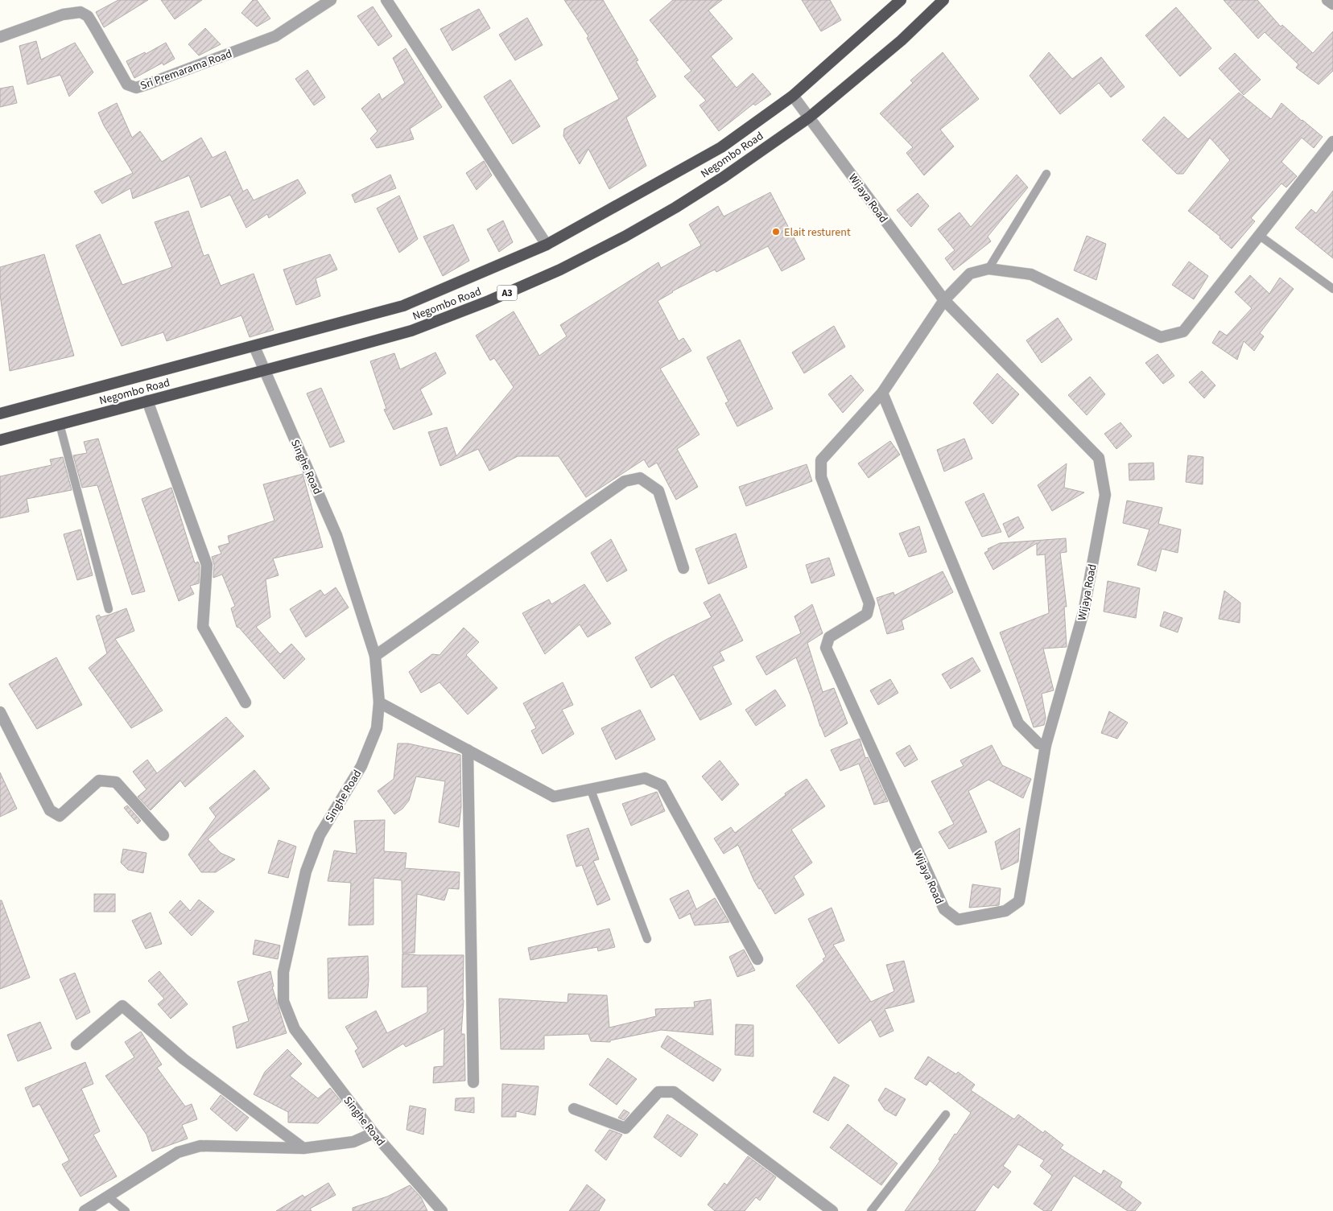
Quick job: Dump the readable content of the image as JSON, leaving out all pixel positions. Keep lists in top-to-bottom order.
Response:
{
  "streets": {
    "highway": ["Negombo Road", "A3"],
    "street": ["Sri Premarama Road", "Wijaya Road", "Singhe Road"]
  },
  "crossings": [
    ["Negombo Road", "Wijaya Road"],
    ["Negombo Road", "Singhe Road"]
  ],
  "places": ["Elait resturent"]
}
